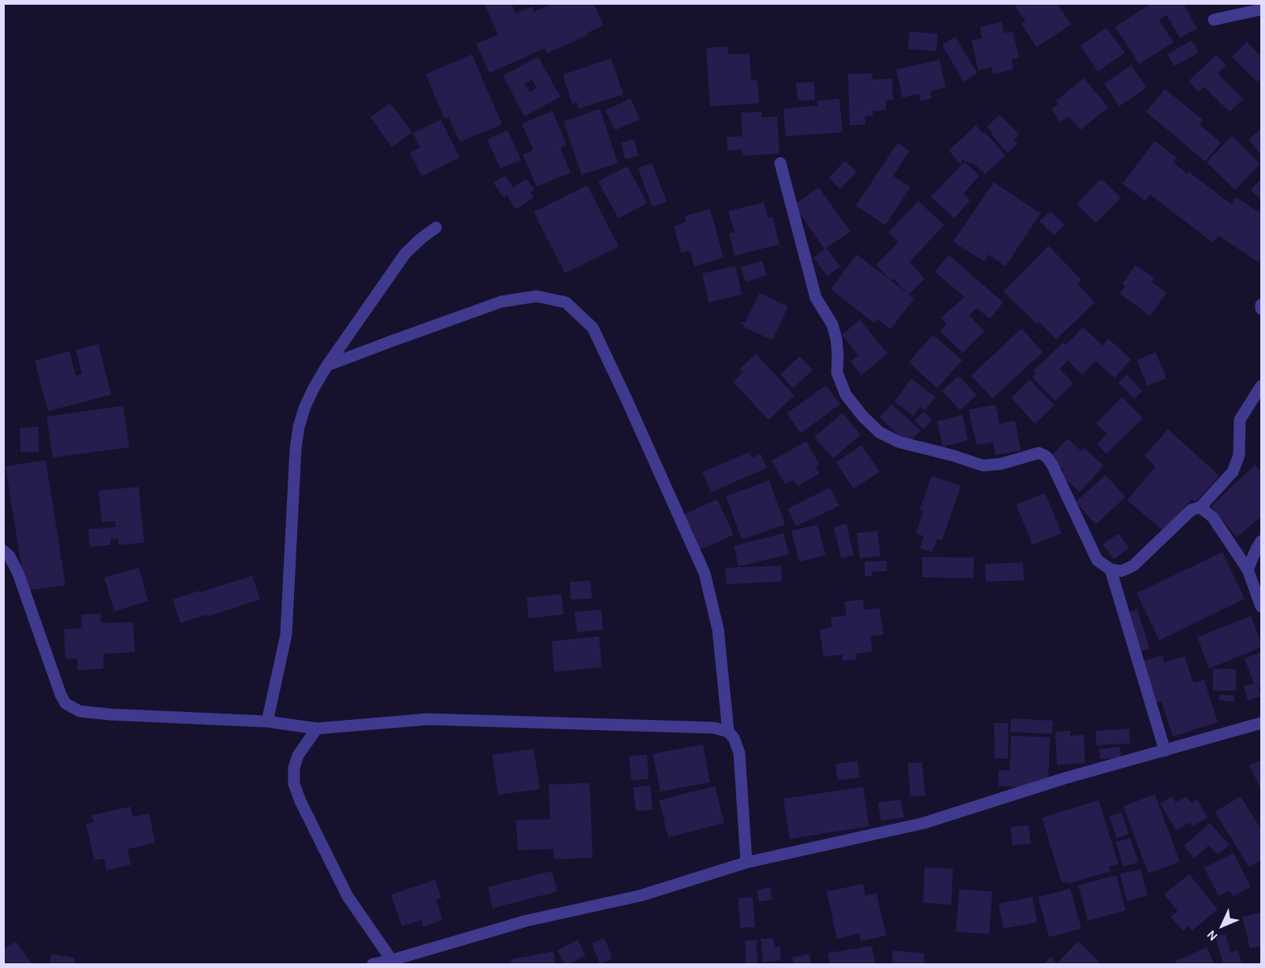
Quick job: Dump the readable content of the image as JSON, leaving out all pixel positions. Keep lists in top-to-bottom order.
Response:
{
  "north": "bottom left"
}
